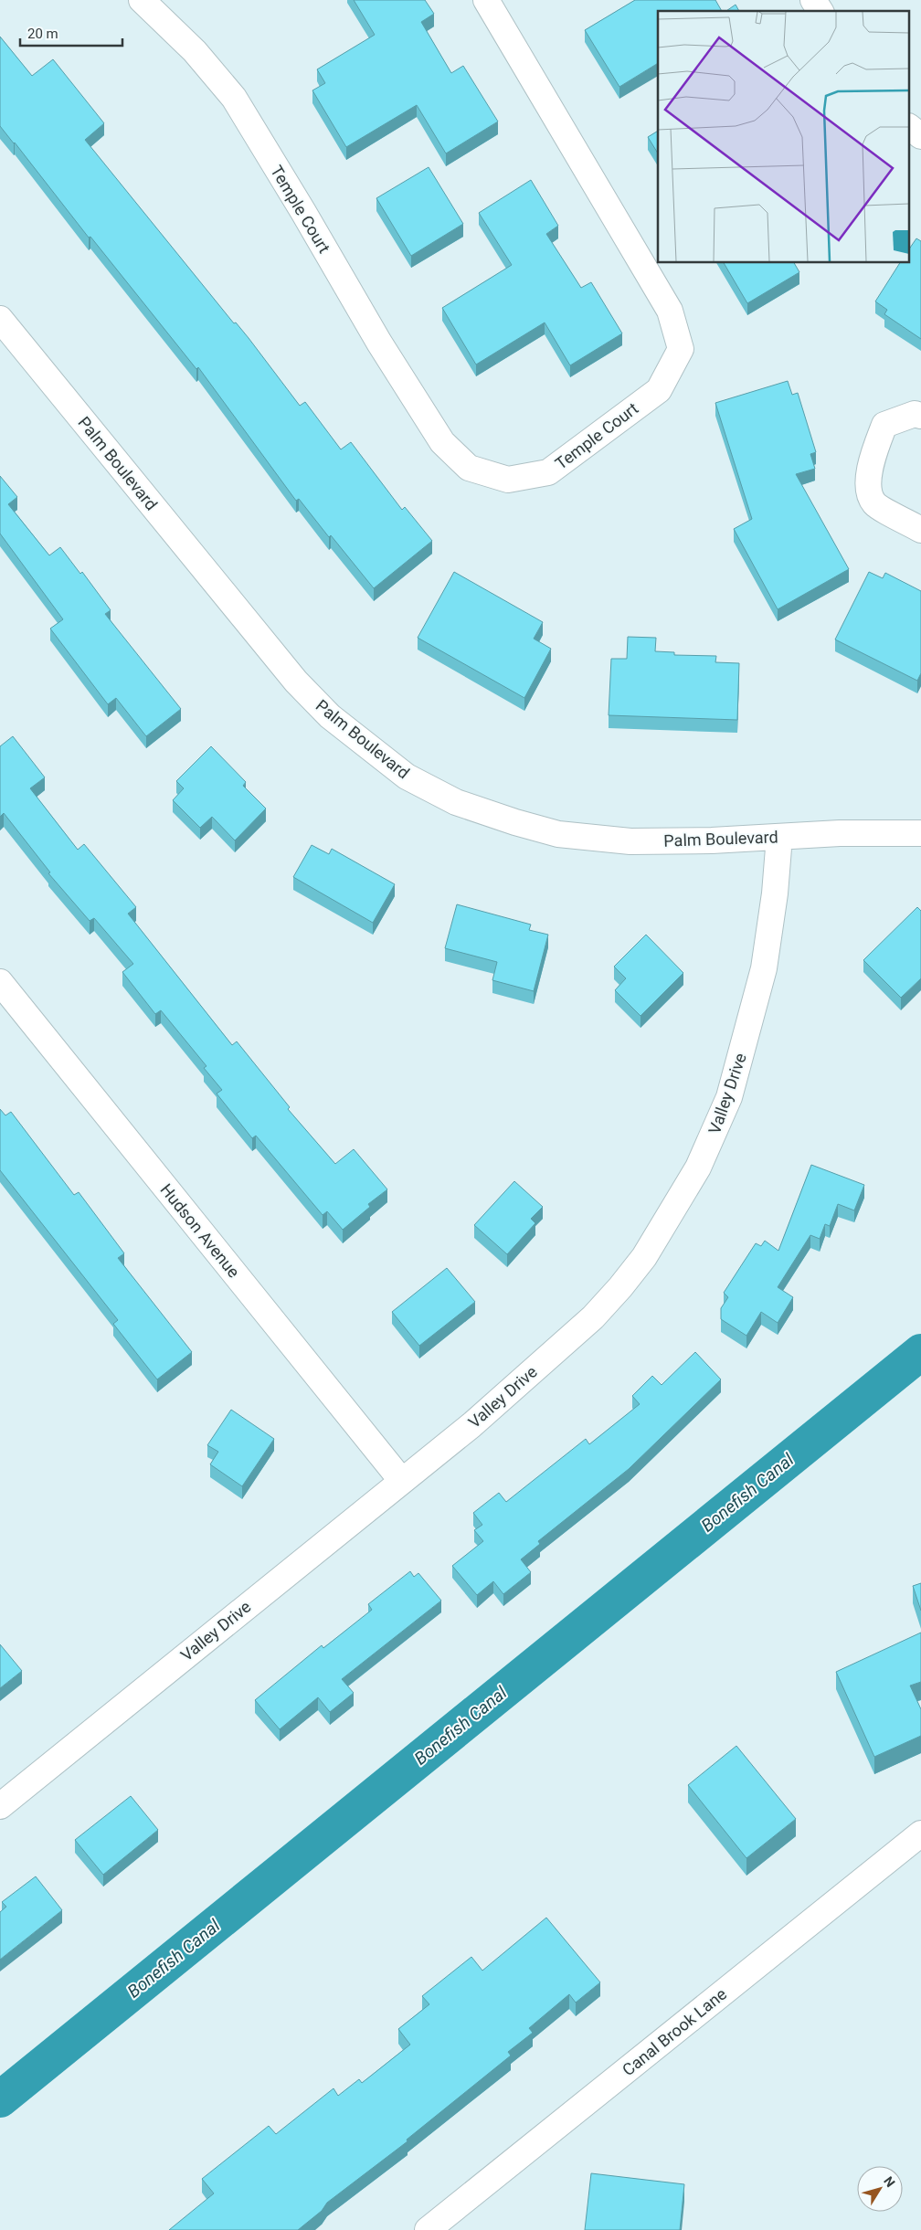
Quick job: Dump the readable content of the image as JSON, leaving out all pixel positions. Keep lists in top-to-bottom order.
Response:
{
  "streets": {
    "street": [
      "Temple Court",
      "Palm Boulevard",
      "Valley Drive",
      "Hudson Avenue",
      "Canal Brook Lane"
    ]
  },
  "crossings": [
    ["Palm Boulevard", "Valley Drive"],
    ["Valley Drive", "Hudson Avenue"]
  ],
  "water": ["Bonefish Canal"],
  "scale_bar": "20 m",
  "north": "top right"
}
